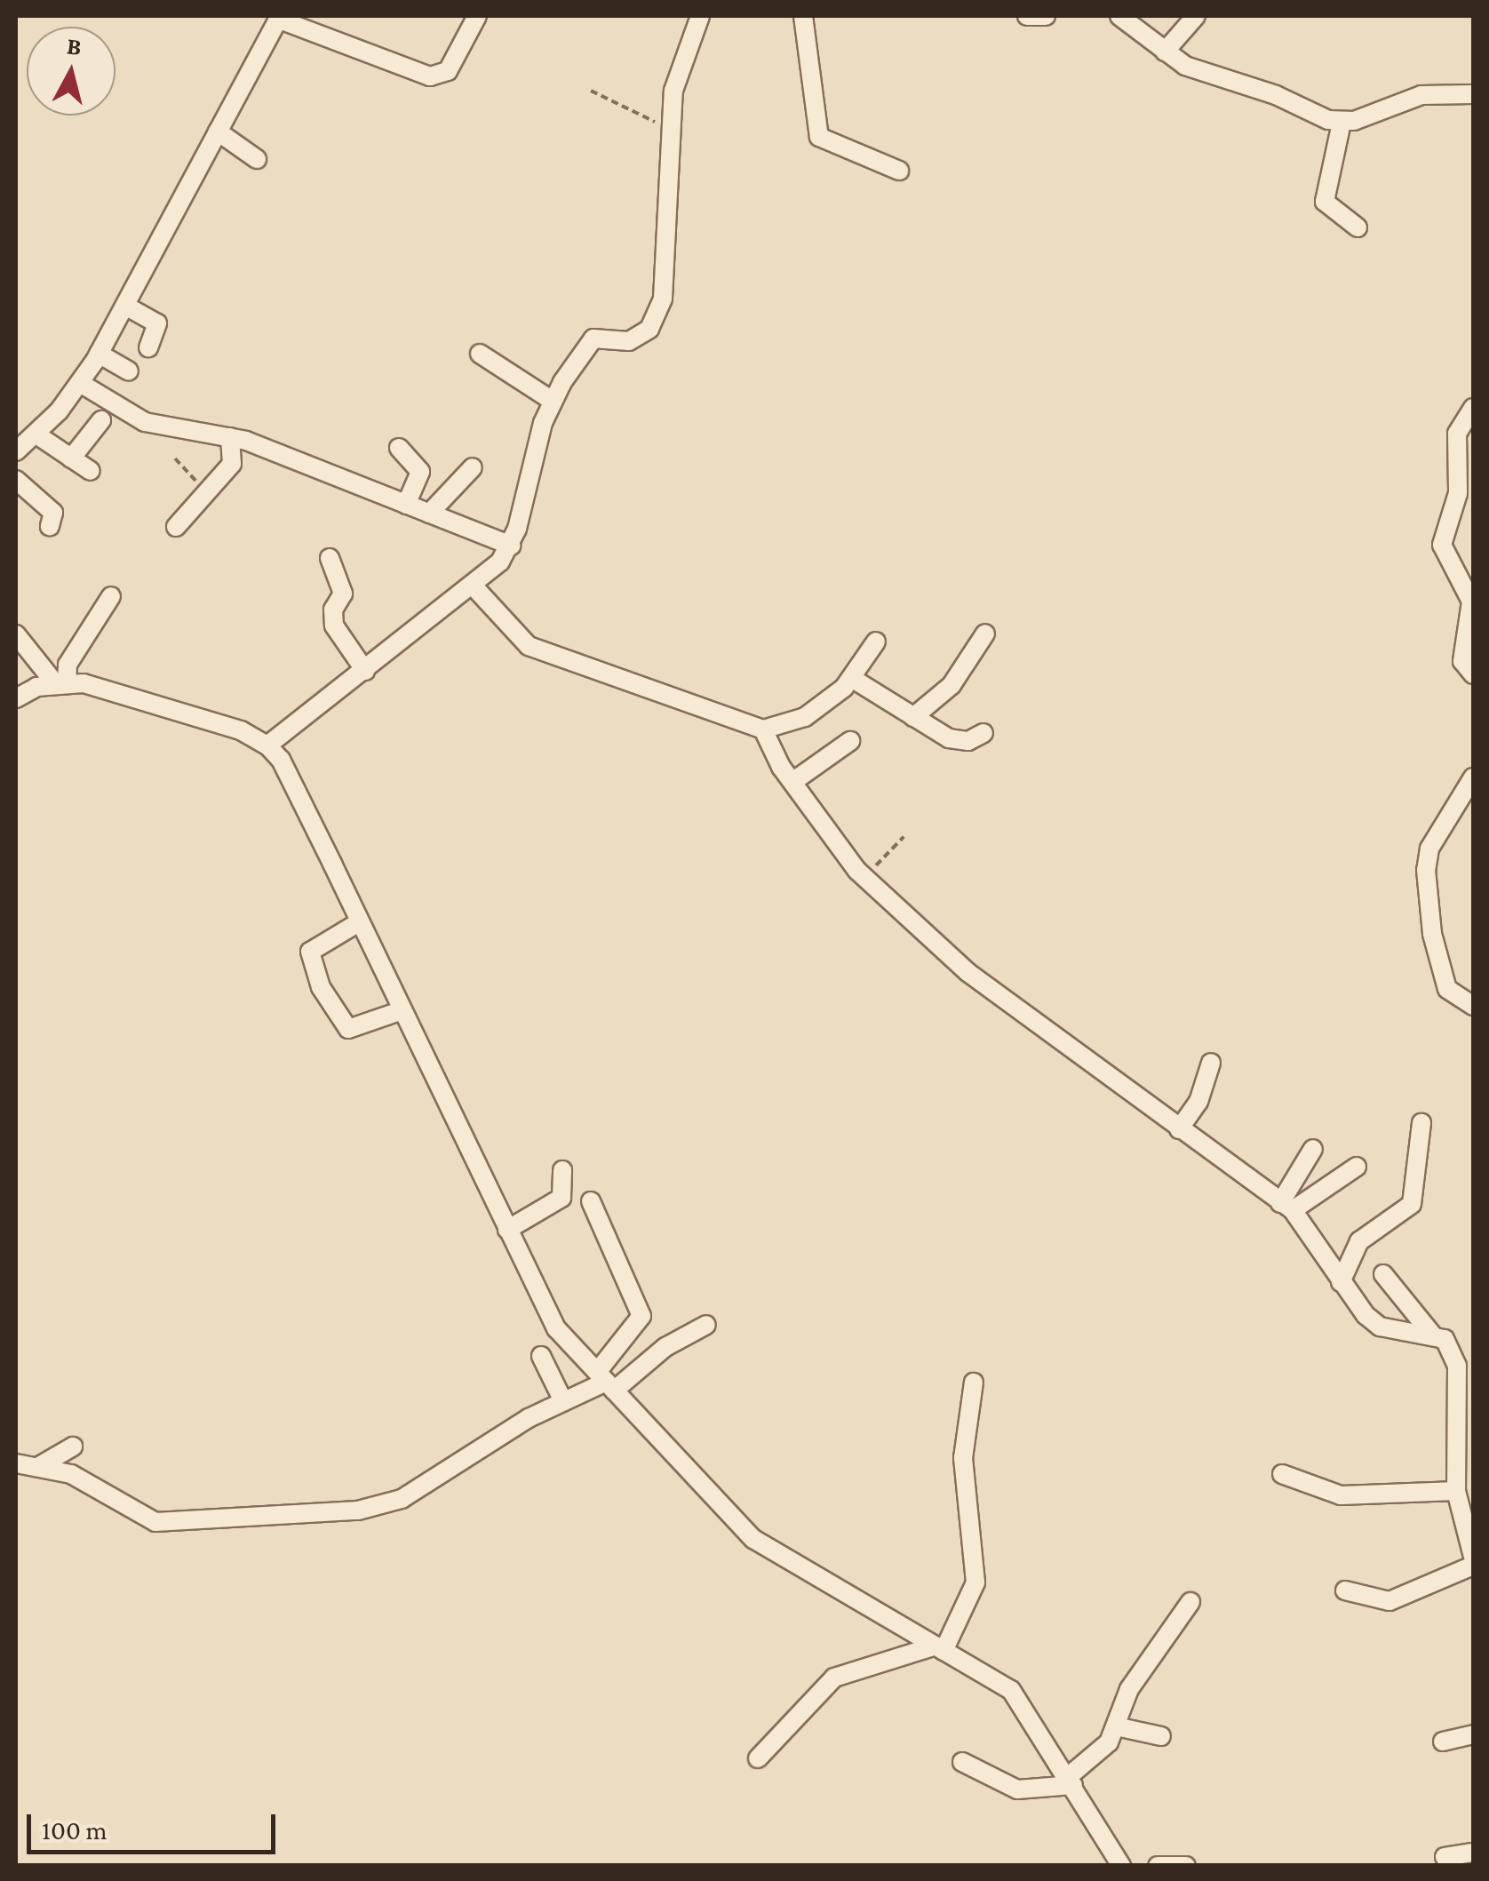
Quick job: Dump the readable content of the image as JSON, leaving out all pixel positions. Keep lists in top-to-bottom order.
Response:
{
  "scale_bar": "100 m",
  "north": "top"
}
